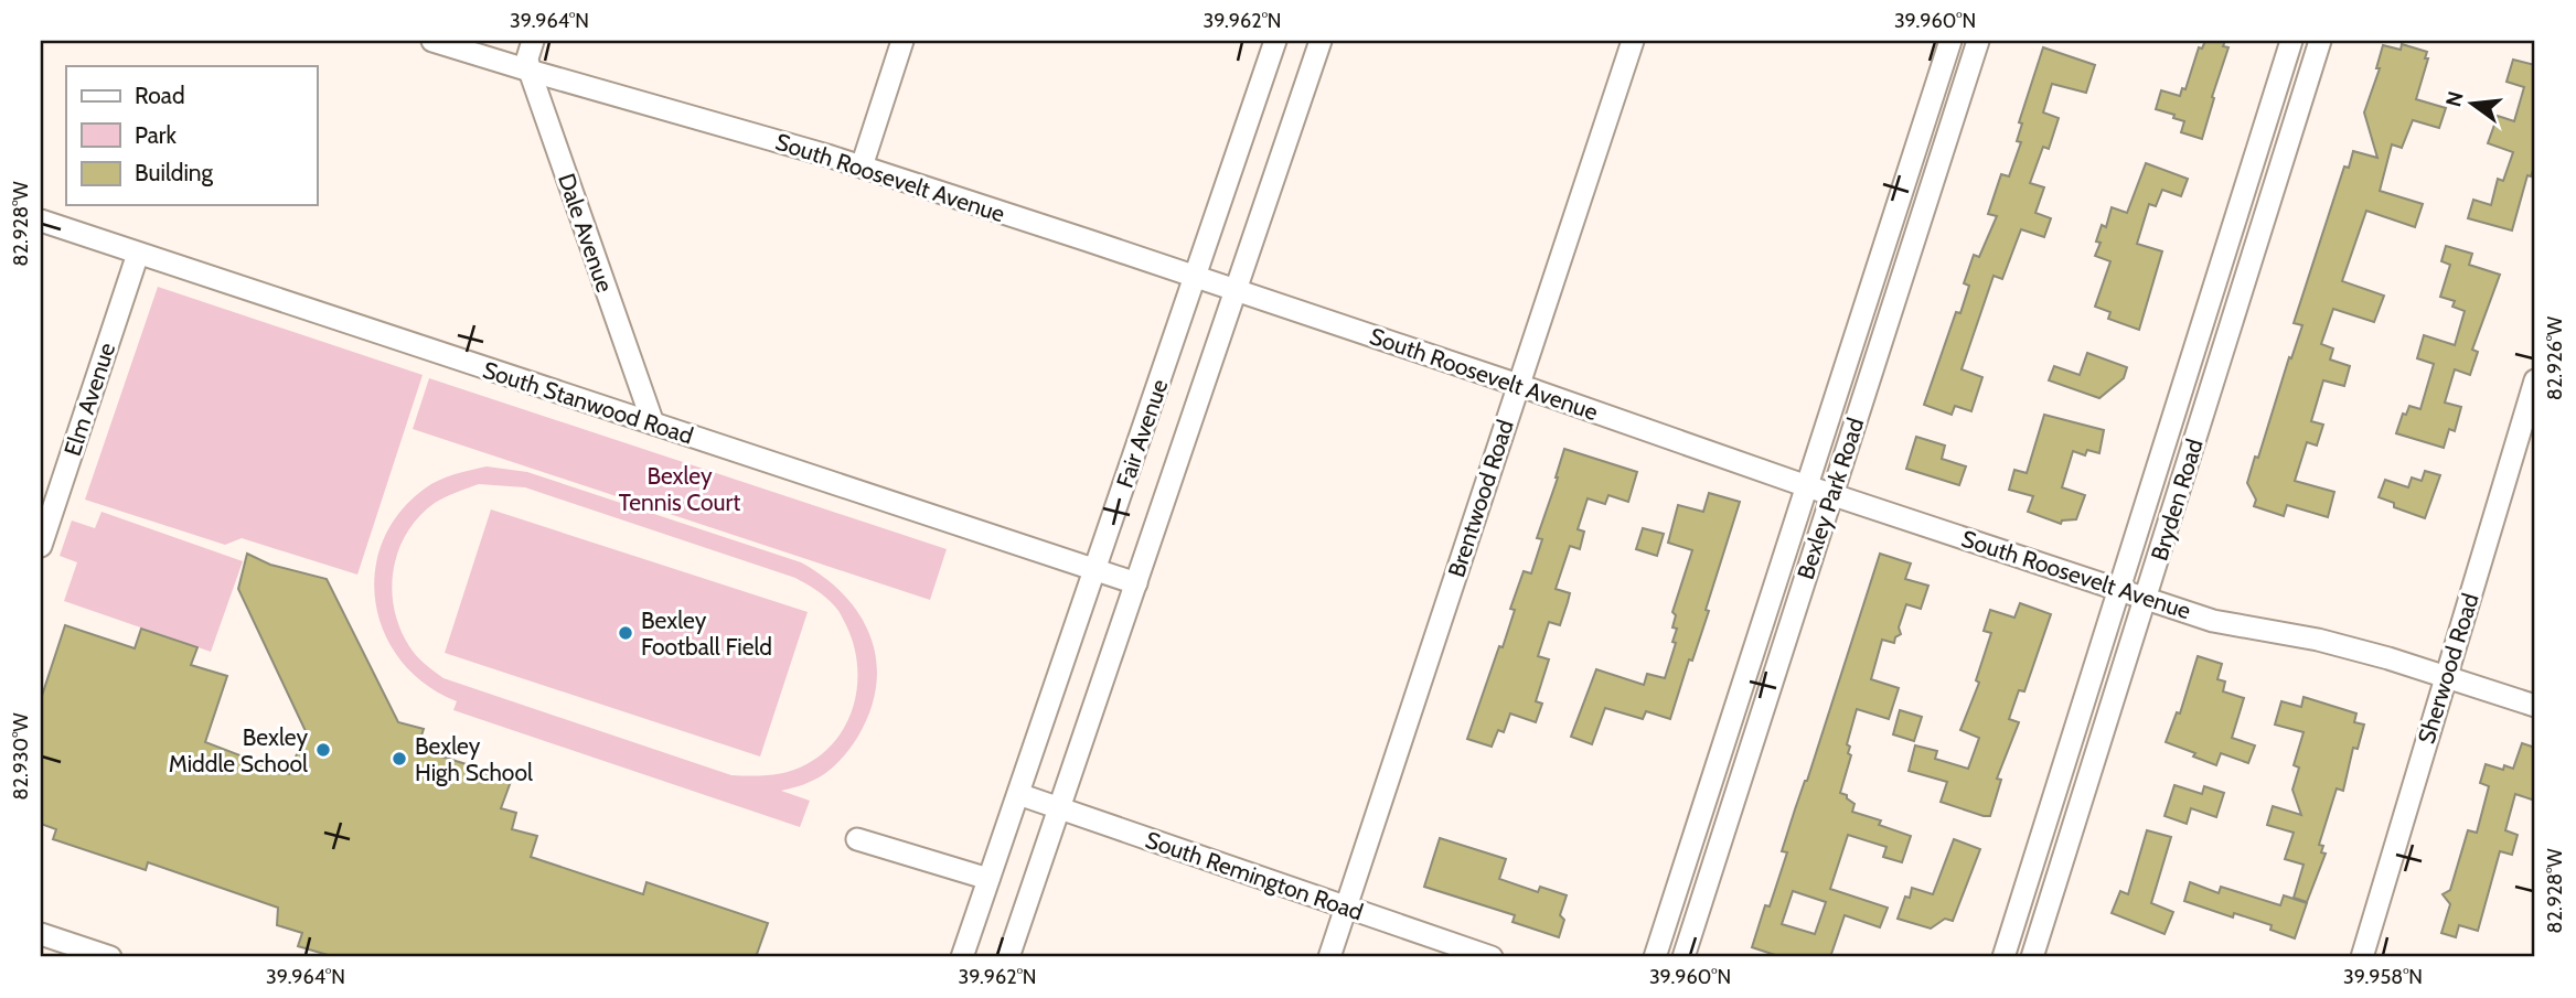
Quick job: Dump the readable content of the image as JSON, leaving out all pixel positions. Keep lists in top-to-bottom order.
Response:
{
  "streets": {
    "street": [
      "South Roosevelt Avenue",
      "Dale Avenue",
      "Elm Avenue",
      "South Stanwood Road",
      "Fair Avenue",
      "Brentwood Road",
      "Bexley Park Road",
      "Bryden Road",
      "Sherwood Road",
      "South Remington Road"
    ]
  },
  "crossings": [
    ["South Roosevelt Avenue", "Dale Avenue"],
    ["South Roosevelt Avenue", "Fair Avenue"],
    ["South Roosevelt Avenue", "Brentwood Road"],
    ["South Roosevelt Avenue", "Bexley Park Road"],
    ["South Roosevelt Avenue", "Bryden Road"],
    ["South Roosevelt Avenue", "Sherwood Road"],
    ["Dale Avenue", "South Stanwood Road"],
    ["Elm Avenue", "South Stanwood Road"],
    ["South Stanwood Road", "Fair Avenue"],
    ["Fair Avenue", "South Remington Road"],
    ["Brentwood Road", "South Remington Road"]
  ],
  "parks": ["Bexley Tennis Court"],
  "places": ["Bexley Football Field", "Bexley Middle School", "Bexley High School"],
  "legend": ["Road", "Park", "Building"],
  "north": "left",
  "coordinates": [
    "39.964°N",
    "39.962°N",
    "39.960°N",
    "82.928°W",
    "82.926°W",
    "82.930°W",
    "39.958°N"
  ]
}
